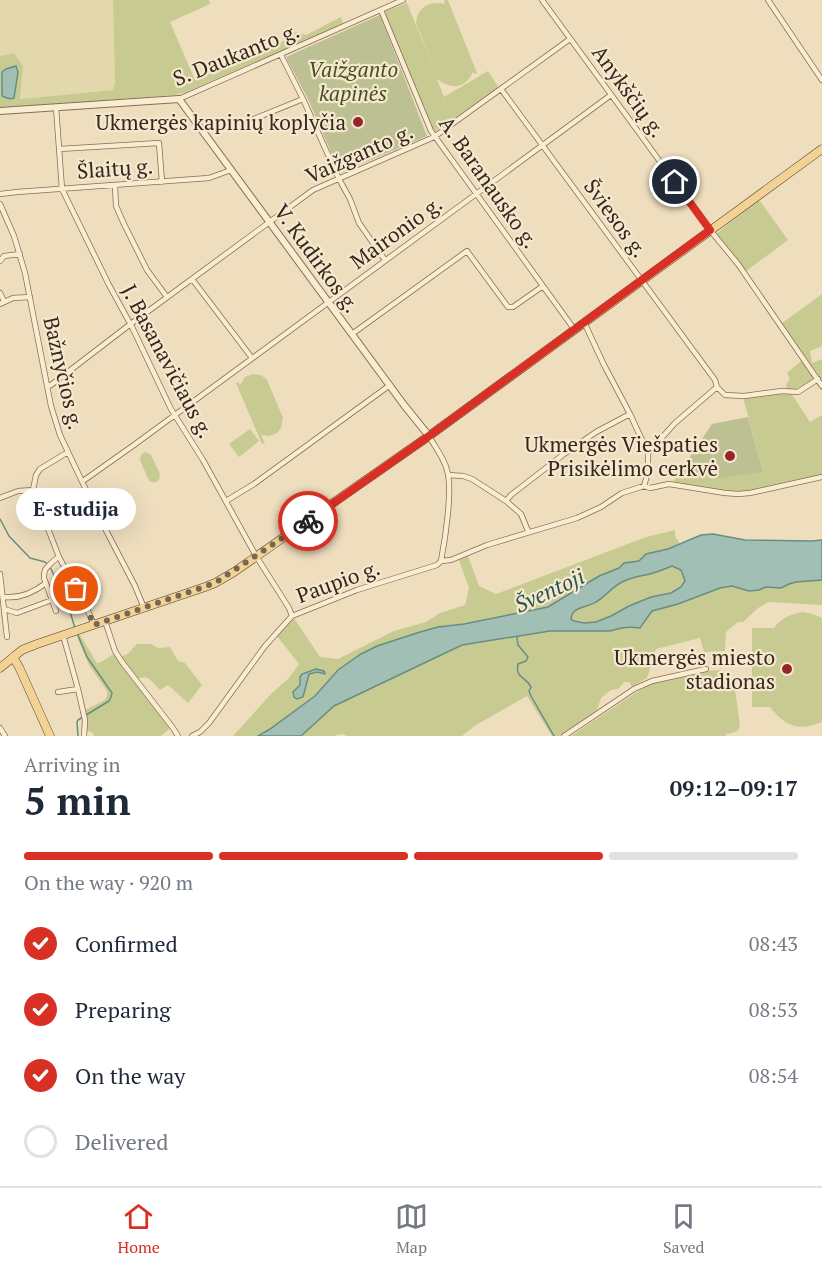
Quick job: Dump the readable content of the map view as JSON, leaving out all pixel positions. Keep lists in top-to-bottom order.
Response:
{
  "streets": {
    "street": [
      "S. Daukanto g.",
      "Anykščių g.",
      "Vaižganto g.",
      "Šlaitų g.",
      "A. Baranausko g.",
      "Šviesos g.",
      "Maironio g.",
      "V. Kudirkos g.",
      "J. Basanavičiaus g.",
      "Bažnyčios g.",
      "Paupio g."
    ]
  },
  "crossings": [
    ["S. Daukanto g.", "A. Baranausko g."],
    ["S. Daukanto g.", "V. Kudirkos g."],
    ["S. Daukanto g.", "J. Basanavičiaus g."],
    ["Anykščių g.", "Vaižganto g."],
    ["Anykščių g.", "Maironio g."],
    ["Vaižganto g.", "A. Baranausko g."],
    ["Vaižganto g.", "Šviesos g."],
    ["Vaižganto g.", "V. Kudirkos g."],
    ["Vaižganto g.", "J. Basanavičiaus g."],
    ["Vaižganto g.", "Bažnyčios g."],
    ["Šlaitų g.", "V. Kudirkos g."],
    ["Šlaitų g.", "J. Basanavičiaus g."],
    ["A. Baranausko g.", "Maironio g."],
    ["Šviesos g.", "Maironio g."],
    ["Maironio g.", "V. Kudirkos g."],
    ["Maironio g.", "J. Basanavičiaus g."],
    ["Maironio g.", "Bažnyčios g."],
    ["J. Basanavičiaus g.", "Paupio g."]
  ],
  "water": ["Šventoji"],
  "parks": ["Vaižganto kapinės"],
  "places": [
    "Ukmergės kapinių koplyčia",
    "Ukmergės Viešpaties Prisikėlimo cerkvė",
    "E-studija",
    "Ukmergės miesto stadionas"
  ],
  "page": {
    "bubble": "E-studija",
    "heading": ["5 min", "Arriving in", "09:12–09:17"],
    "bar": "On the way · 920 m",
    "list": [
      ["Confirmed", "08:43"],
      ["Preparing", "08:53"],
      ["On the way", "08:54"],
      "Delivered"
    ],
    "tabs": ["Home", "Map", "Saved"]
  }
}
